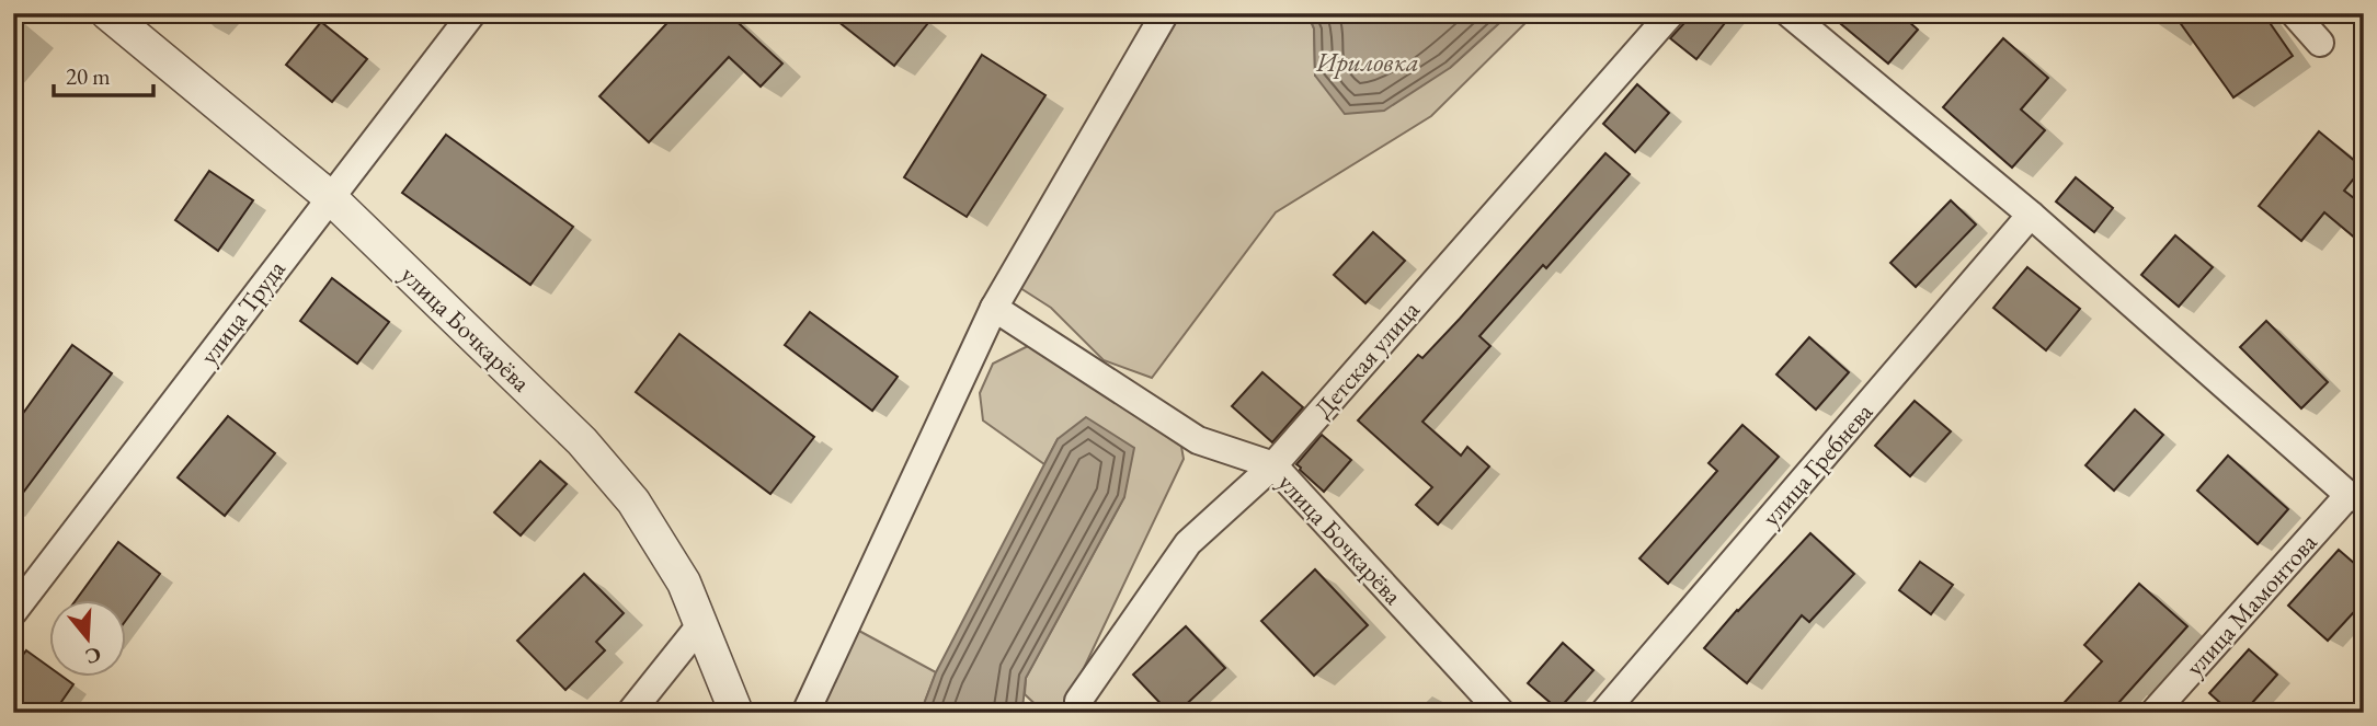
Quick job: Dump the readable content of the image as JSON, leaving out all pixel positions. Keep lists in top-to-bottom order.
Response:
{
  "streets": {
    "street": [
      "улица Труда",
      "улица Бочкарёва",
      "Детская улица",
      "улица Гребнева",
      "улица Мамонтова"
    ]
  },
  "crossings": [
    ["улица Труда", "улица Бочкарёва"],
    ["улица Бочкарёва", "Детская улица"]
  ],
  "water": ["Ириловка"],
  "scale_bar": "20 m",
  "north": "bottom"
}
